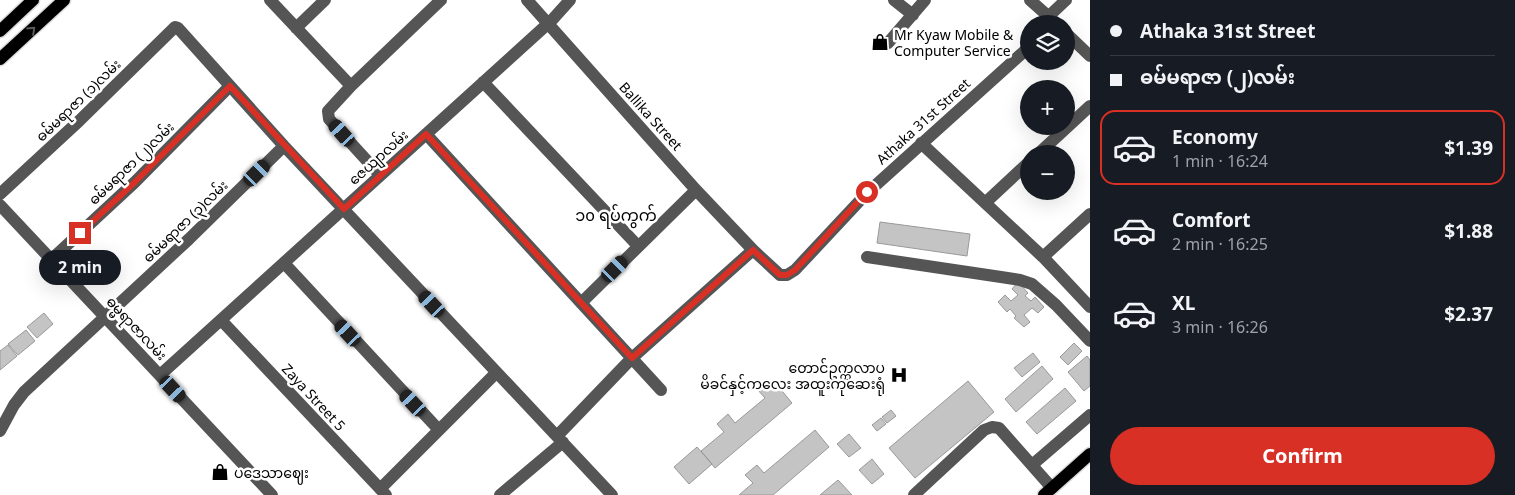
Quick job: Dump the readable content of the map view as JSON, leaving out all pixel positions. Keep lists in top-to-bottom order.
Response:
{
  "streets": {
    "street": [
      "ဓမ်မရာဇာ (၁)လမ်း",
      "Ballika Street",
      "Athaka 31st Street",
      "ဇေယျာလမ်း",
      "ဓမ်မရာဇာ (၂)လမ်း",
      "ဓမ်မရာဇာ (၃)လမ်း",
      "ဓမ္မရာဇာလမ်း",
      "Zaya Street 5"
    ]
  },
  "crossings": [
    ["ဓမ်မရာဇာ (၁)လမ်း", "ဓမ်မရာဇာ (၂)လမ်း"],
    ["Ballika Street", "Athaka 31st Street"],
    ["Ballika Street", "ဇေယျာလမ်း"],
    ["ဇေယျာလမ်း", "ဓမ္မရာဇာလမ်း"],
    ["ဇေယျာလမ်း", "Zaya Street 5"],
    ["ဓမ်မရာဇာ (၂)လမ်း", "ဓမ္မရာဇာလမ်း"],
    ["ဓမ်မရာဇာ (၃)လမ်း", "ဓမ္မရာဇာလမ်း"]
  ],
  "districts": ["၁o ရပ်ကွက်"],
  "places": {
    "shop": ["Mr Kyaw Mobile & Computer Service", "ပဒေသာဈေး"],
    "hospital": ["တောင်ဥက္ကလာပ မိခင်နှင့်ကလေး အထူးကုဆေးရုံ"]
  },
  "page": {
    "banner": ["Athaka 31st Street", "ဓမ်မရာဇာ (၂)လမ်း"],
    "map_buttons": ["+", "−"],
    "list": [
      {
        "name": "Economy",
        "note": "1 min · 16:24",
        "value": "$1.39"
      },
      {
        "name": "Comfort",
        "note": "2 min · 16:25",
        "value": "$1.88"
      },
      {
        "name": "XL",
        "note": "3 min · 16:26",
        "value": "$2.37"
      }
    ],
    "bubble": "2 min",
    "buttons": "Confirm"
  }
}
